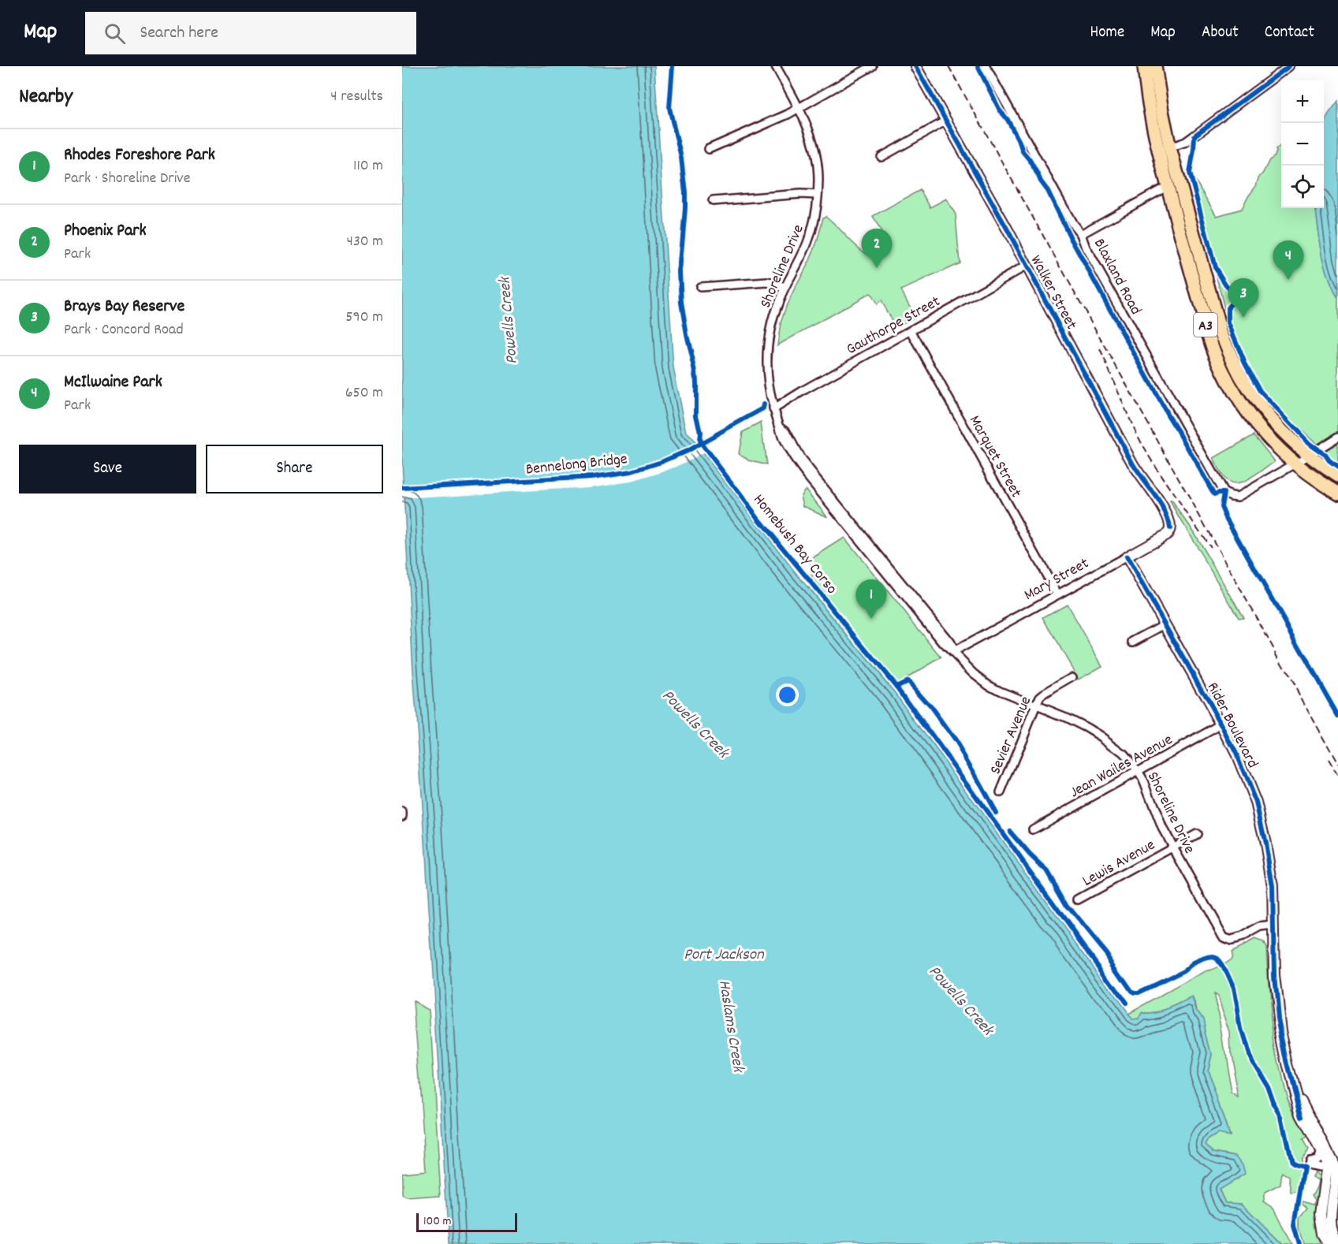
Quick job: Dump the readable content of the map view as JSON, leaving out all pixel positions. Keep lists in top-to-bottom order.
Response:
{
  "streets": {
    "highway": ["A3"],
    "street": [
      "Shoreline Drive",
      "Blaxland Road",
      "Walker Street",
      "Gauthorpe Street",
      "Marquet Street",
      "Mary Street",
      "Rider Boulevard",
      "Sevier Avenue",
      "Jean Wailes Avenue",
      "Lewis Avenue"
    ],
    "cycle path": ["Bennelong Bridge", "Homebush Bay Corso"]
  },
  "crossings": [
    ["Shoreline Drive", "Gauthorpe Street"],
    ["Shoreline Drive", "Mary Street"],
    ["Shoreline Drive", "Rider Boulevard"],
    ["Shoreline Drive", "Sevier Avenue"],
    ["Shoreline Drive", "Jean Wailes Avenue"],
    ["Shoreline Drive", "Lewis Avenue"],
    ["Blaxland Road", "A3"],
    ["Walker Street", "Gauthorpe Street"],
    ["Walker Street", "Mary Street"],
    ["Gauthorpe Street", "Marquet Street"],
    ["Marquet Street", "Mary Street"],
    ["Mary Street", "Rider Boulevard"],
    ["Rider Boulevard", "Jean Wailes Avenue"]
  ],
  "water": ["Powells Creek", "Port Jackson", "Haslams Creek"],
  "scale_bar": "100 m",
  "page": {
    "header": "Map",
    "search": "Search here",
    "nav": [
      "Home",
      "Map",
      "About",
      "Contact"
    ],
    "heading": ["Nearby", "4 results"],
    "map_buttons": ["+", "−"],
    "list": [
      {
        "mark": "1",
        "name": "Rhodes Foreshore Park",
        "note": "Park · Shoreline Drive",
        "value": "110 m"
      },
      {
        "mark": "2",
        "name": "Phoenix Park",
        "note": "Park",
        "value": "430 m"
      },
      {
        "mark": "3",
        "name": "Brays Bay Reserve",
        "note": "Park · Concord Road",
        "value": "590 m"
      },
      {
        "mark": "4",
        "name": "McIlwaine Park",
        "note": "Park",
        "value": "650 m"
      }
    ],
    "pins": [
      "2",
      "4",
      "3",
      "1"
    ],
    "buttons": ["Save", "Share"],
    "scale": "100 m"
  }
}
